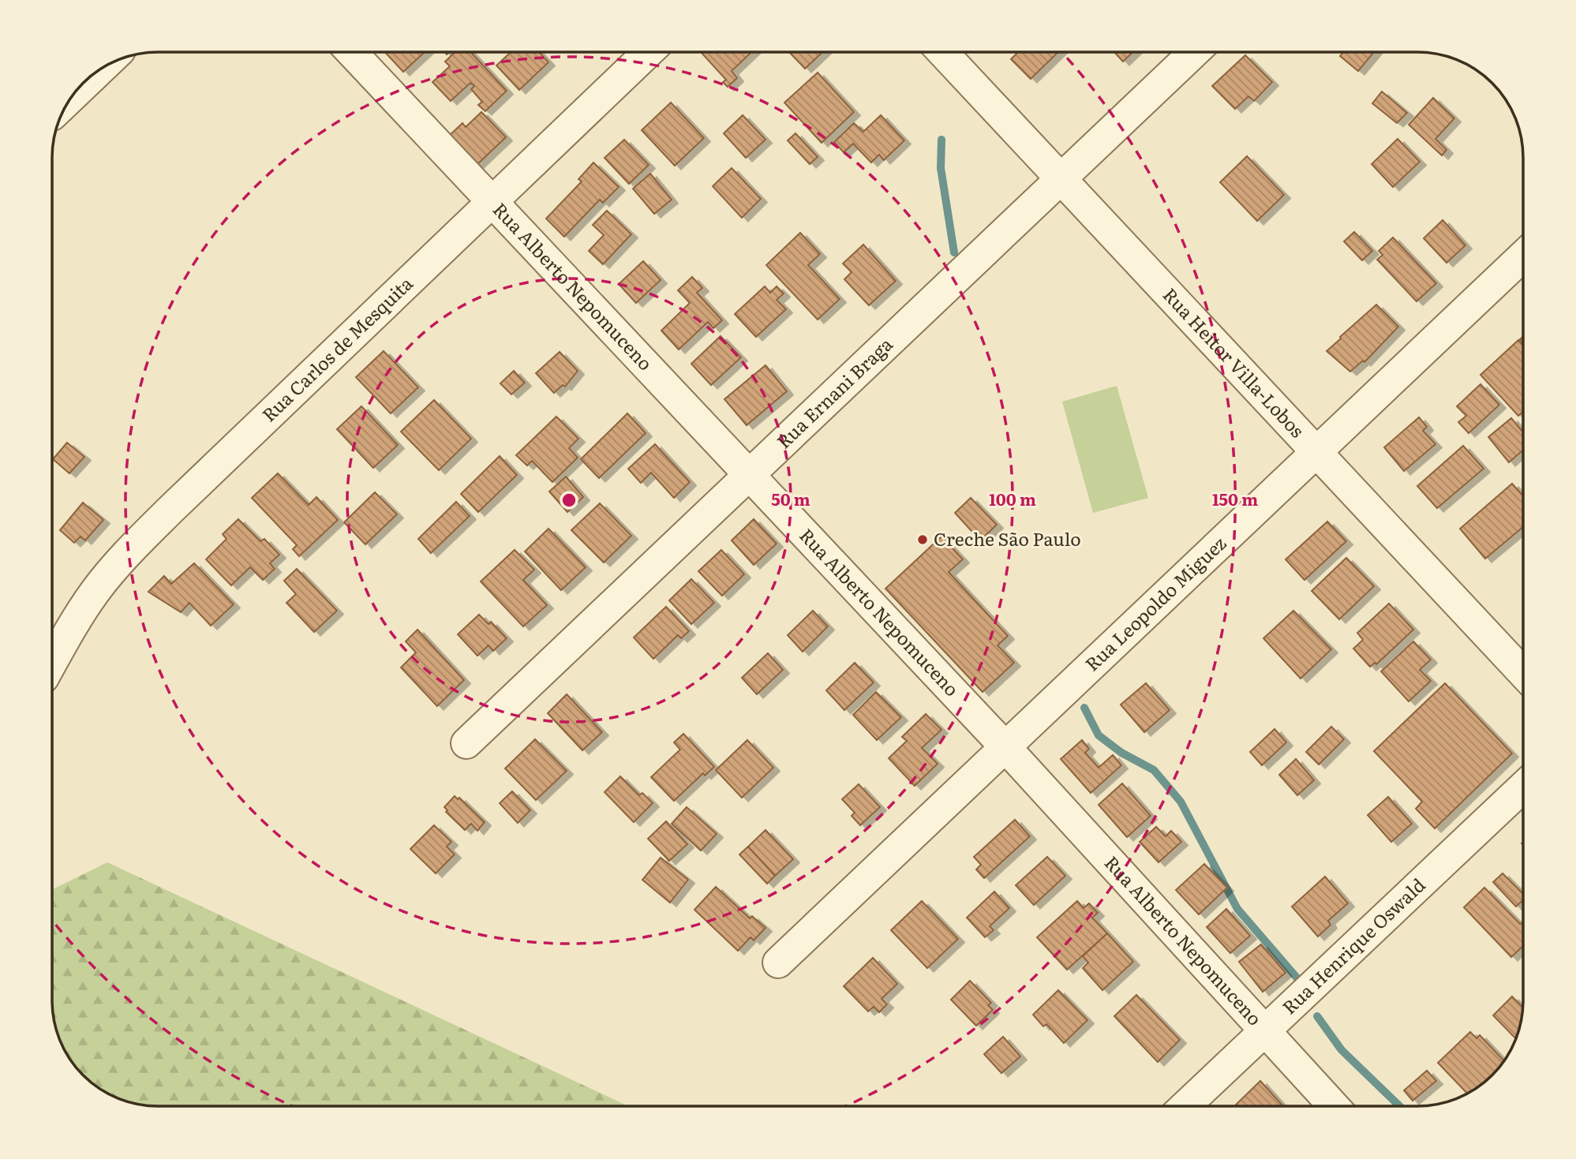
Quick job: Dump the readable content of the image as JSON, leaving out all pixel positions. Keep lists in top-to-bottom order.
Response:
{
  "streets": {
    "street": [
      "Rua Alberto Nepomuceno",
      "Rua Carlos de Mesquita",
      "Rua Heitor Villa-Lobos",
      "Rua Ernani Braga",
      "Rua Leopoldo Miguez",
      "Rua Henrique Oswald"
    ]
  },
  "crossings": [
    ["Rua Alberto Nepomuceno", "Rua Carlos de Mesquita"],
    ["Rua Alberto Nepomuceno", "Rua Ernani Braga"],
    ["Rua Alberto Nepomuceno", "Rua Leopoldo Miguez"],
    ["Rua Alberto Nepomuceno", "Rua Henrique Oswald"],
    ["Rua Heitor Villa-Lobos", "Rua Ernani Braga"],
    ["Rua Heitor Villa-Lobos", "Rua Leopoldo Miguez"]
  ],
  "places": ["Creche São Paulo"],
  "rings": ["50 m", "100 m", "150 m"]
}
